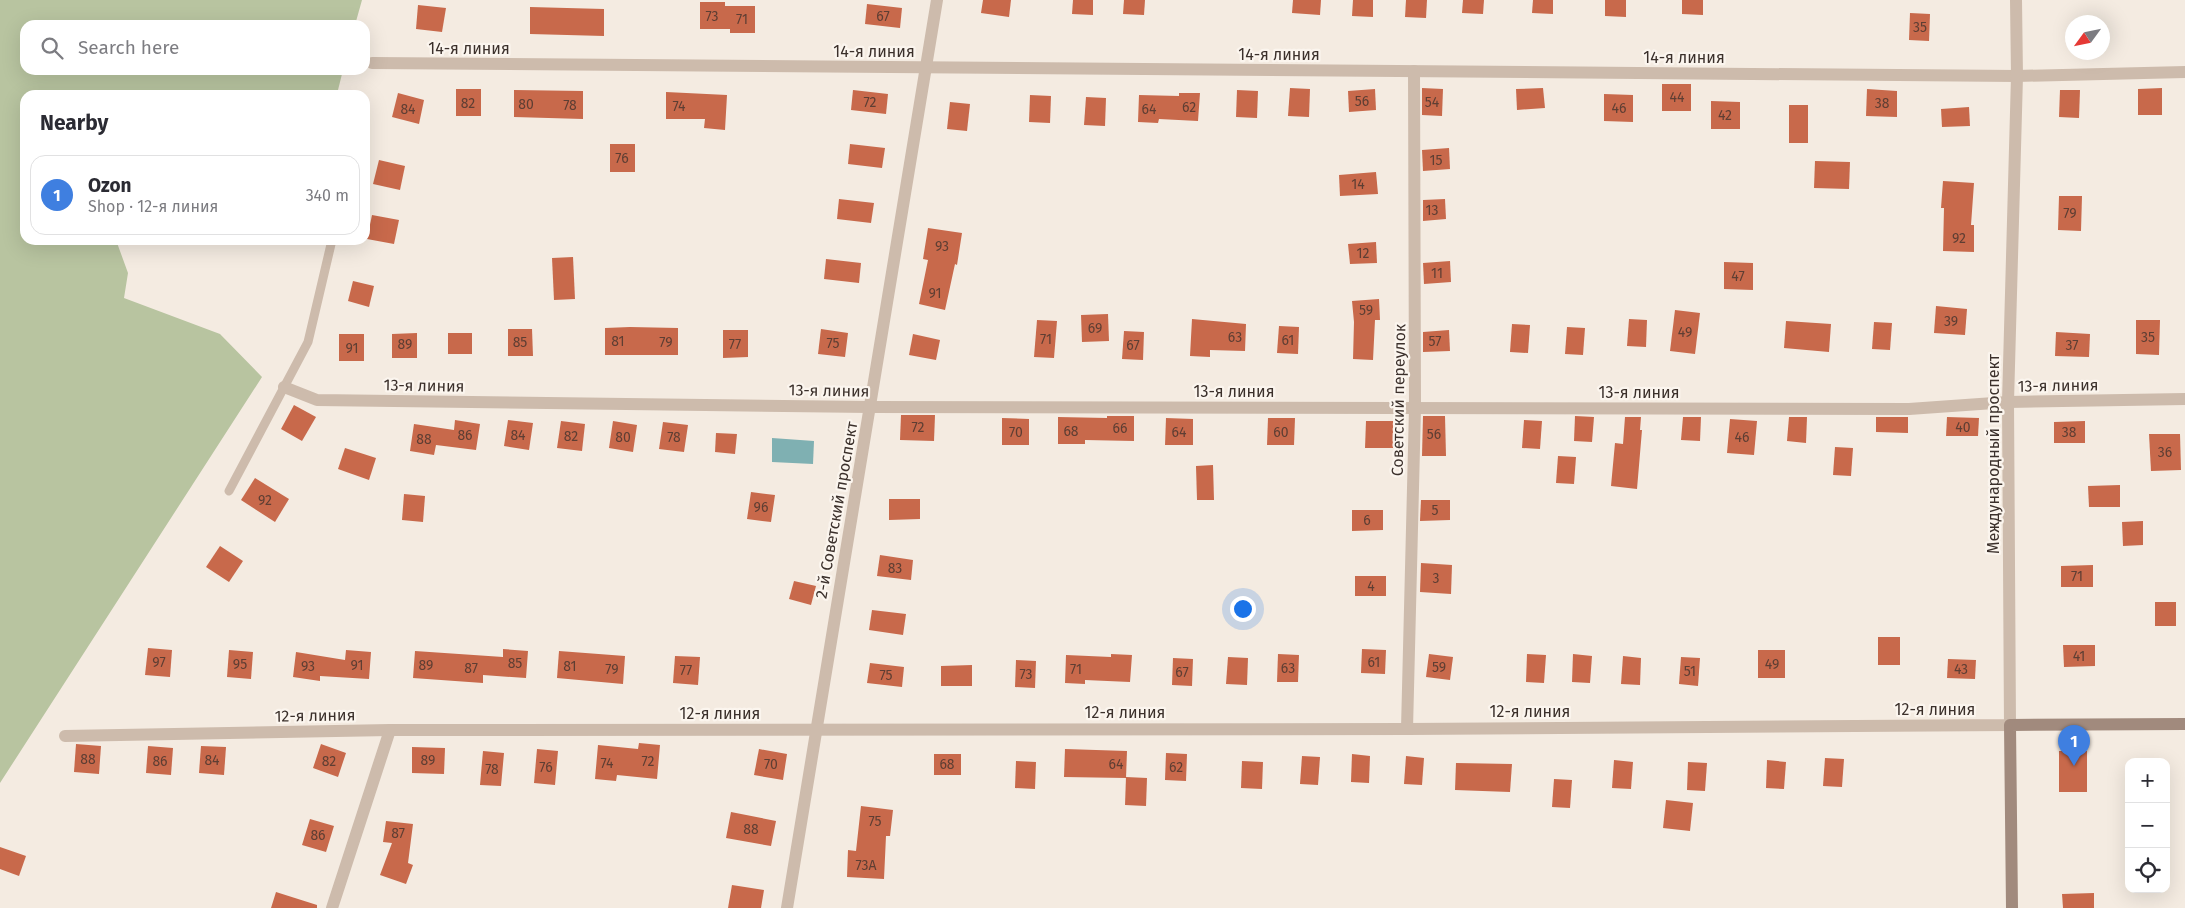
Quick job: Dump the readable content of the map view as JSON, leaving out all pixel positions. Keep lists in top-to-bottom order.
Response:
{
  "streets": {
    "street": [
      "14-я линия",
      "13-я линия",
      "Советский переулок",
      "Международный проспект",
      "2-й Советский проспект",
      "12-я линия"
    ]
  },
  "crossings": [
    ["14-я линия", "Советский переулок"],
    ["14-я линия", "Международный проспект"],
    ["14-я линия", "2-й Советский проспект"],
    ["13-я линия", "Советский переулок"],
    ["13-я линия", "Международный проспект"],
    ["13-я линия", "2-й Советский проспект"],
    ["Советский переулок", "12-я линия"],
    ["Международный проспект", "12-я линия"],
    ["2-й Советский проспект", "12-я линия"]
  ],
  "house_numbers": [
    "73",
    "67",
    "71",
    "35",
    "44",
    "56",
    "72",
    "54",
    "82",
    "38",
    "80",
    "78",
    "74",
    "62",
    "46",
    "84",
    "64",
    "42",
    "76",
    "15",
    "14",
    "13",
    "79",
    "92",
    "93",
    "12",
    "11",
    "47",
    "91",
    "59",
    "39",
    "69",
    "49",
    "63",
    "35",
    "71",
    "61",
    "81",
    "57",
    "85",
    "79",
    "75",
    "89",
    "77",
    "67",
    "37",
    "91",
    "72",
    "40",
    "66",
    "68",
    "70",
    "64",
    "60",
    "38",
    "56",
    "86",
    "84",
    "82",
    "80",
    "78",
    "46",
    "88",
    "36",
    "92",
    "96",
    "5",
    "6",
    "83",
    "71",
    "3",
    "4",
    "41",
    "97",
    "61",
    "85",
    "95",
    "49",
    "91",
    "89",
    "93",
    "81",
    "59",
    "87",
    "63",
    "79",
    "71",
    "43",
    "77",
    "51",
    "67",
    "73",
    "75",
    "88",
    "84",
    "89",
    "86",
    "82",
    "72",
    "74",
    "70",
    "68",
    "64",
    "76",
    "62",
    "78",
    "75",
    "88",
    "87",
    "86",
    "73А"
  ],
  "north": "bottom left",
  "page": {
    "search": "Search here",
    "heading": "Nearby",
    "list": [
      {
        "mark": "1",
        "name": "Ozon",
        "note": "Shop · 12-я линия",
        "value": "340 m"
      }
    ],
    "pins": "1",
    "map_buttons": ["+", "−"]
  }
}
